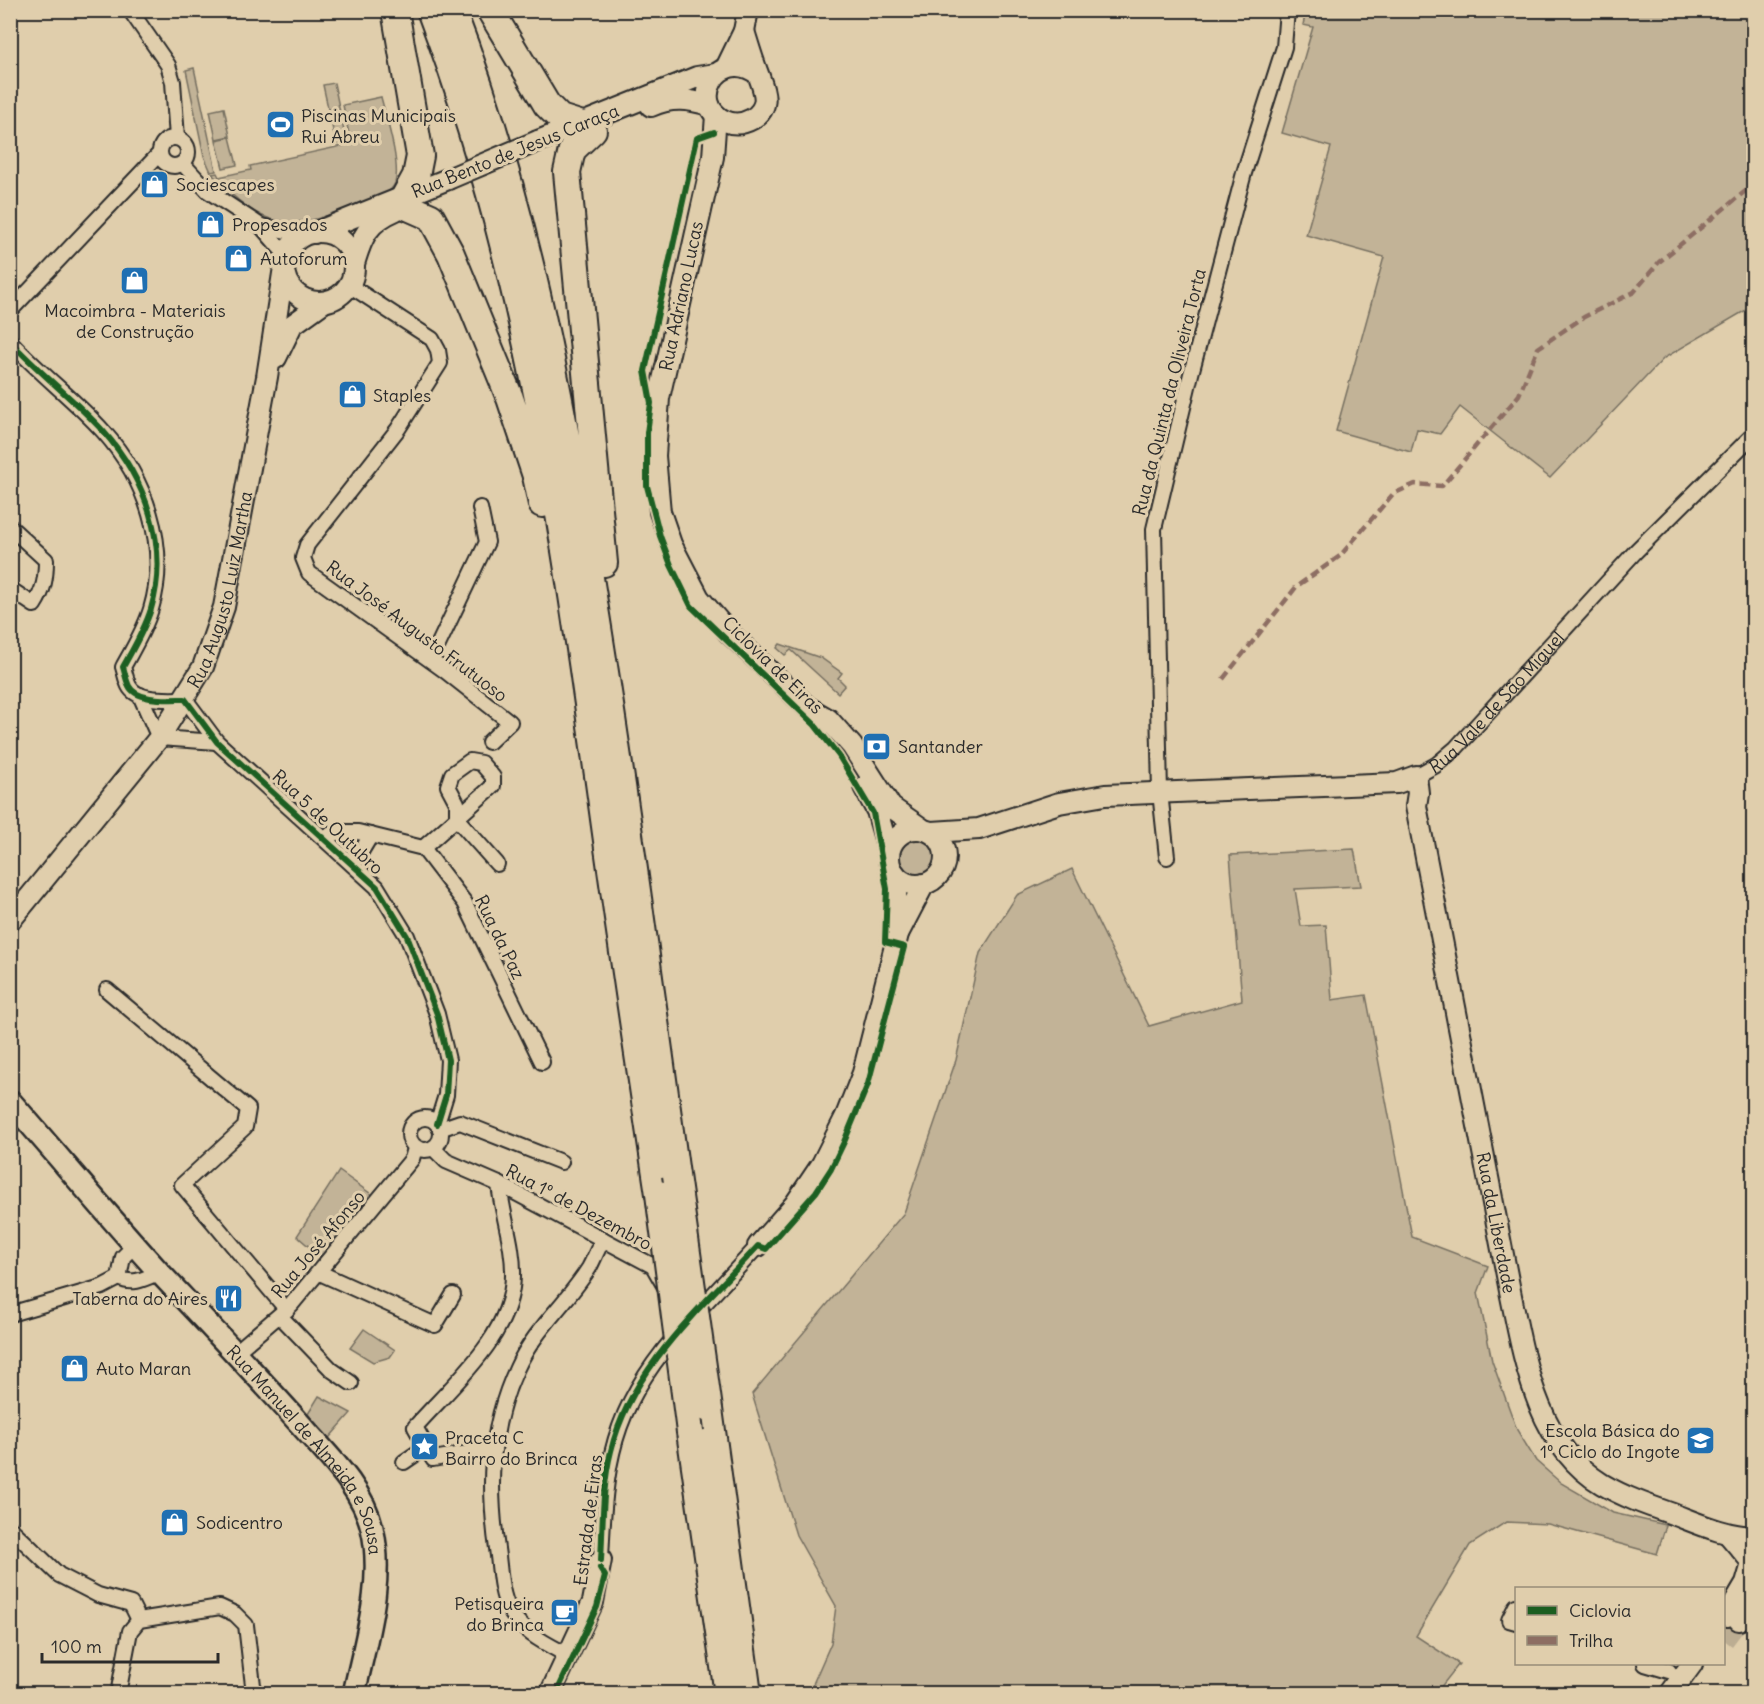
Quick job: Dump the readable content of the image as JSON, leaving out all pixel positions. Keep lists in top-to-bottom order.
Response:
{
  "streets": {
    "main road": ["Rua Manuel de Almeida e Sousa"],
    "street": [
      "Rua Bento de Jesus Caraça",
      "Rua Adriano Lucas",
      "Rua da Quinta da Oliveira Torta",
      "Rua Augusto Luiz Martha",
      "Rua José Augusto Frutuoso",
      "Rua Vale de São Miguel",
      "Rua 5 de Outubro",
      "Rua da Paz",
      "Rua 1º de Dezembro",
      "Rua da Liberdade",
      "Rua José Afonso",
      "Estrada de Eiras"
    ],
    "cycle path": ["Ciclovia de Eiras"]
  },
  "crossings": [
    ["Rua Bento de Jesus Caraça", "Rua Adriano Lucas"],
    ["Rua Bento de Jesus Caraça", "Rua Augusto Luiz Martha"],
    ["Rua Bento de Jesus Caraça", "Rua José Augusto Frutuoso"],
    ["Rua Adriano Lucas", "Rua Vale de São Miguel"],
    ["Rua Adriano Lucas", "Estrada de Eiras"],
    ["Rua da Quinta da Oliveira Torta", "Rua Vale de São Miguel"],
    ["Rua Augusto Luiz Martha", "Rua José Augusto Frutuoso"],
    ["Rua Augusto Luiz Martha", "Rua 5 de Outubro"],
    ["Rua Vale de São Miguel", "Rua da Liberdade"],
    ["Rua Vale de São Miguel", "Estrada de Eiras"],
    ["Rua 5 de Outubro", "Rua 1º de Dezembro"],
    ["Rua 5 de Outubro", "Rua José Afonso"],
    ["Rua 1º de Dezembro", "Rua José Afonso"],
    ["Rua 1º de Dezembro", "Estrada de Eiras"],
    ["Rua José Afonso", "Rua Manuel de Almeida e Sousa"]
  ],
  "places": {
    "sports": ["Piscinas Municipais Rui Abreu"],
    "shop": [
      "Sociescapes",
      "Propesados",
      "Autoforum",
      "Macoimbra - Materiais de Construção",
      "Staples",
      "Auto Maran",
      "Sodicentro"
    ],
    "bank": ["Santander"],
    "restaurant": ["Taberna do Aires"],
    "school or university": ["Escola Básica do 1º Ciclo do Ingote"],
    "place": ["Praceta C Bairro do Brinca"],
    "cafe": ["Petisqueira do Brinca"]
  },
  "legend": ["Ciclovia", "Trilha"],
  "scale_bar": "100 m"
}
